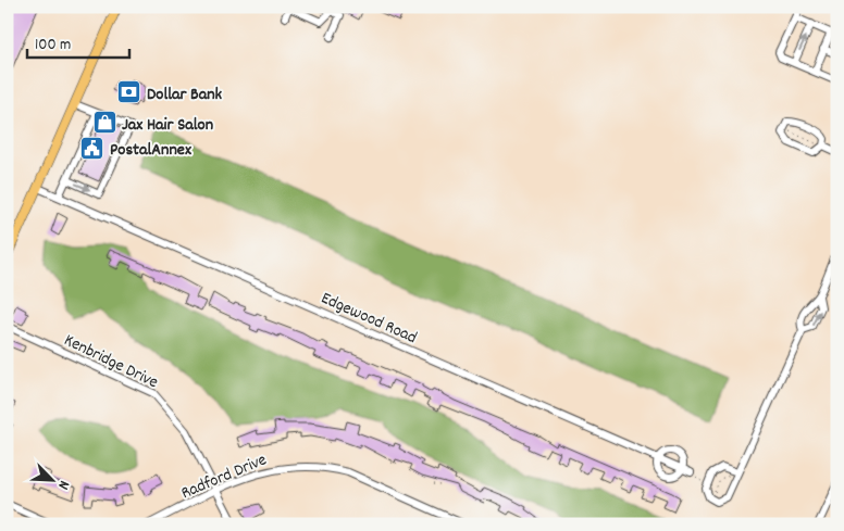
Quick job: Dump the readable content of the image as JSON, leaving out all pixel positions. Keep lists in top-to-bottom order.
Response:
{
  "streets": {
    "street": ["Edgewood Road", "Kenbridge Drive", "Radford Drive"]
  },
  "crossings": [
    ["Kenbridge Drive", "Radford Drive"]
  ],
  "places": {
    "bank": ["Dollar Bank"],
    "shop": ["Jax Hair Salon"],
    "public building": ["PostalAnnex"]
  },
  "scale_bar": "100 m",
  "north": "bottom right"
}
